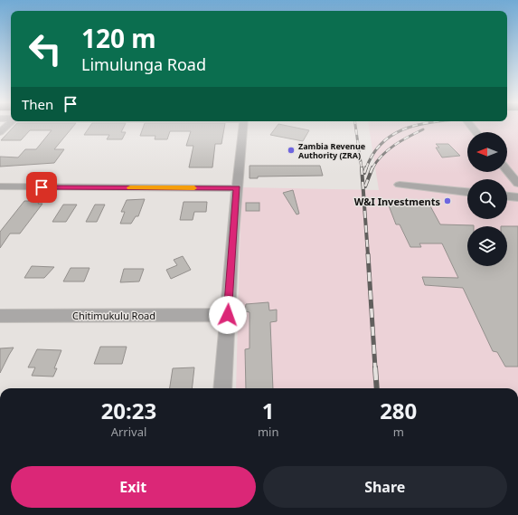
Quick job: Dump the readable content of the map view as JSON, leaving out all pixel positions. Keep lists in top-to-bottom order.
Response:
{
  "streets": {
    "street": ["Chitimukulu Road"]
  },
  "places": ["Zambia Revenue Authority (ZRA)", "W&I Investments"],
  "north": "left",
  "page": {
    "turn": ["120 m", "Limulunga Road"],
    "then": "Then",
    "eta": [
      "20:23",
      "Arrival",
      "1",
      "min",
      "280",
      "m"
    ],
    "buttons": ["Exit", "Share"]
  }
}
